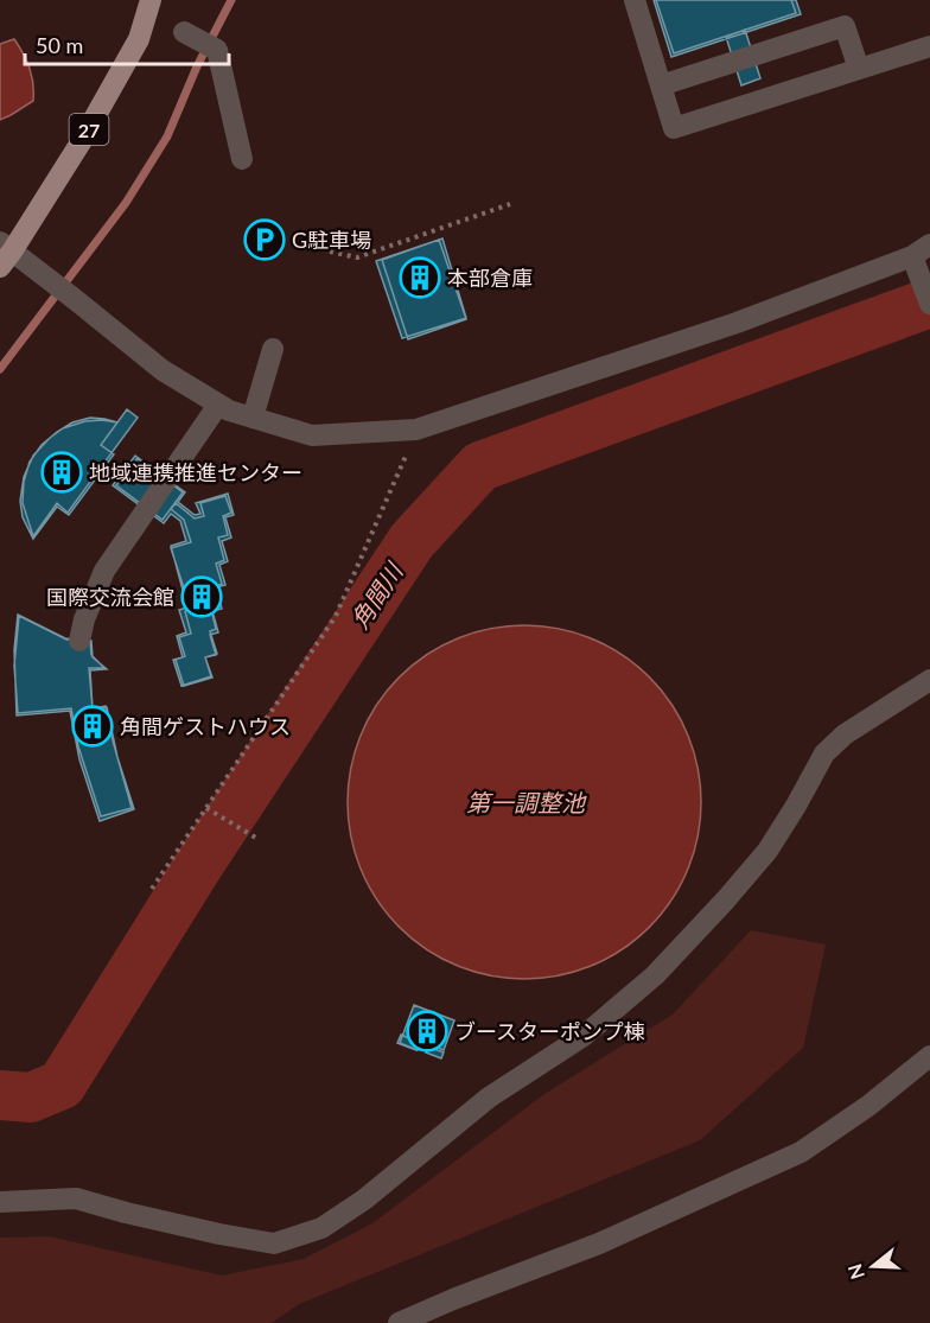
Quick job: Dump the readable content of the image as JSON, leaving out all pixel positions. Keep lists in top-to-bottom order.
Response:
{
  "streets": {
    "main road": ["27"]
  },
  "water": ["角間川", "第一調整池"],
  "places": {
    "parking": ["G駐車場"],
    "building": [
      "本部倉庫",
      "地域連携推進センター",
      "国際交流会館",
      "角間ゲストハウス",
      "ブースターポンプ棟"
    ]
  },
  "scale_bar": "50 m",
  "north": "left"
}
